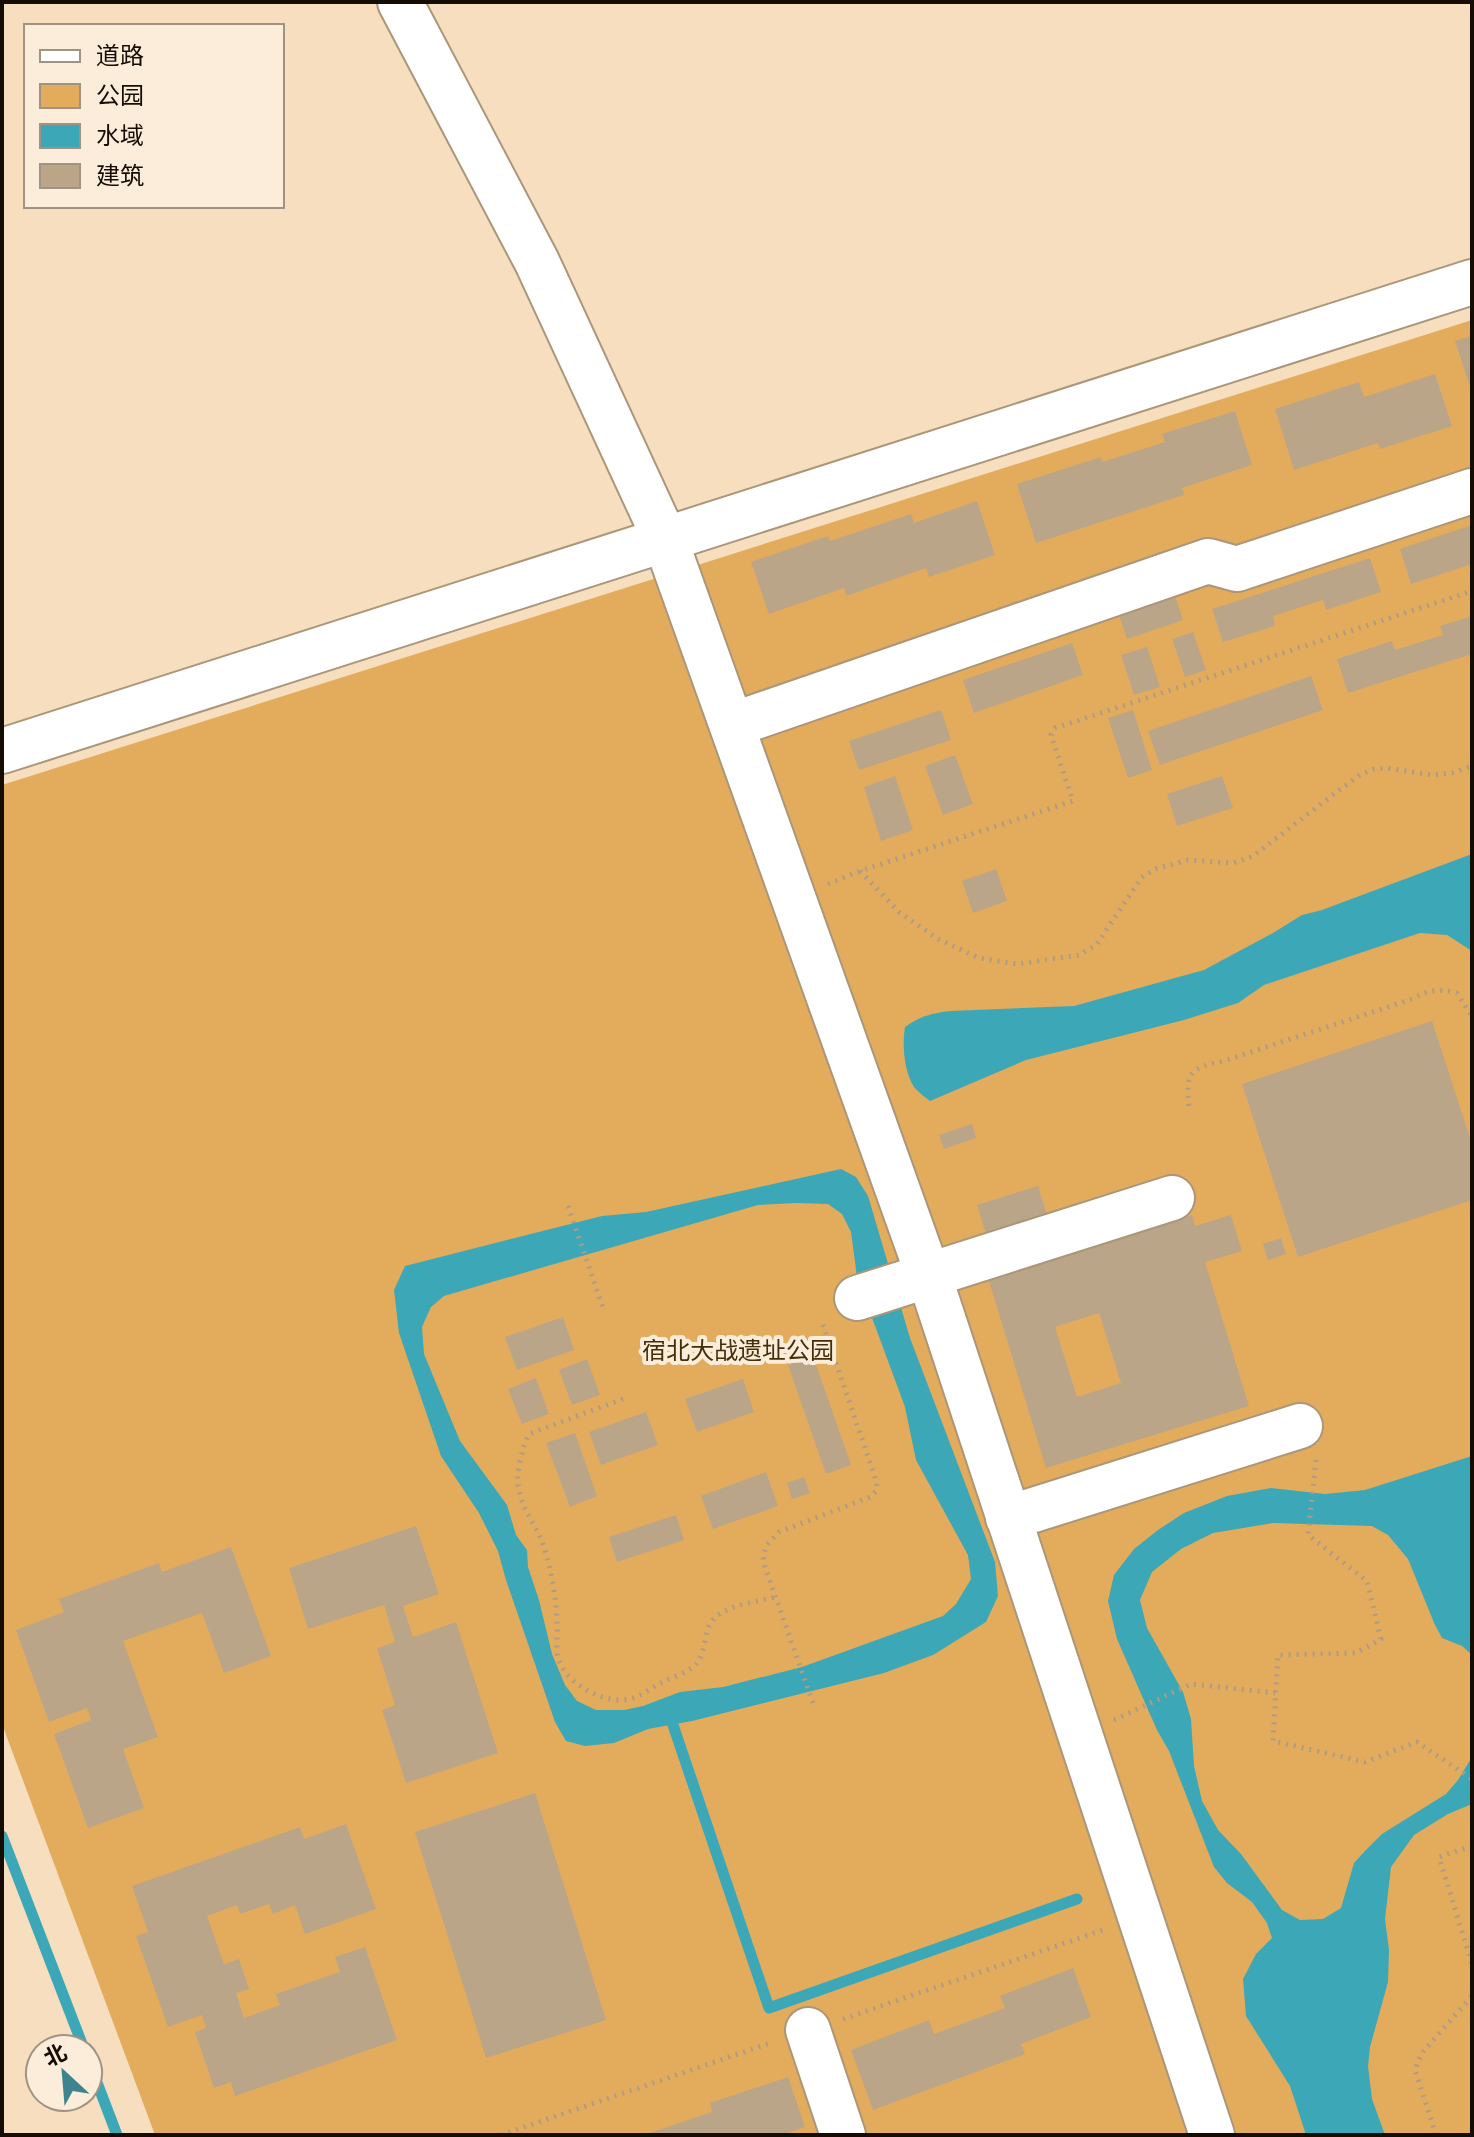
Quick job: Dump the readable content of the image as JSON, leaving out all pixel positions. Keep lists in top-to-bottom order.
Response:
{
  "parks": ["宿北大战遗址公园"],
  "legend": [
    "道路",
    "公园",
    "水域",
    "建筑"
  ],
  "north": "top left"
}
